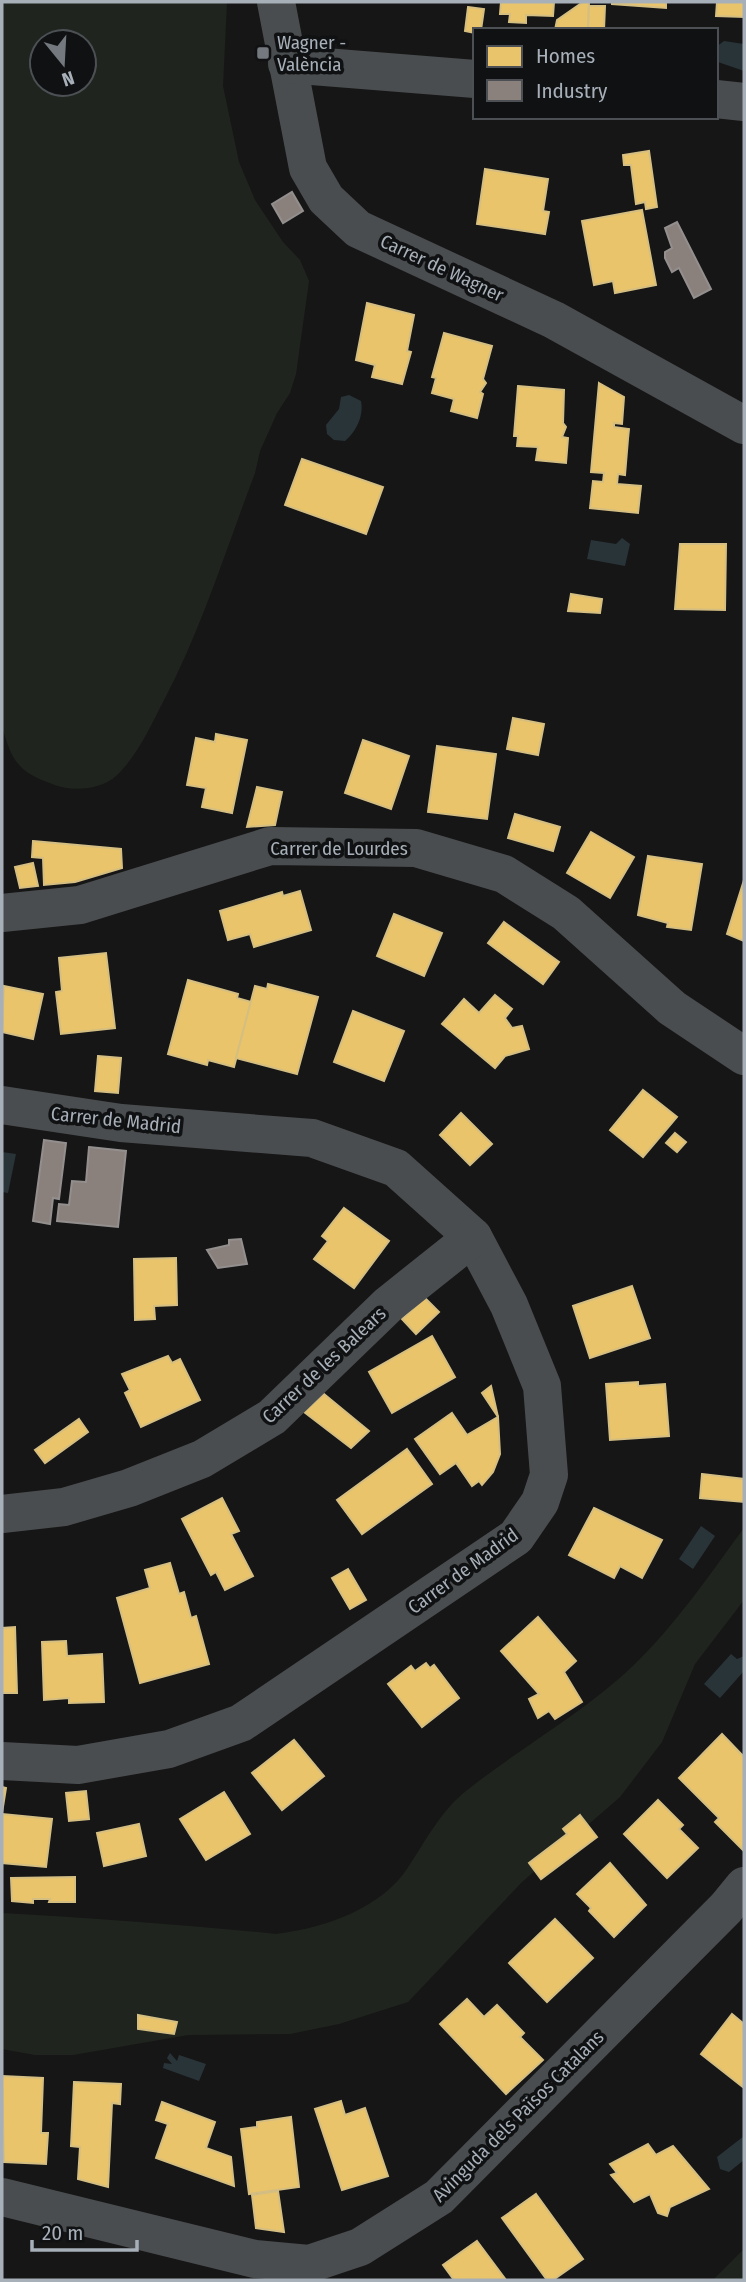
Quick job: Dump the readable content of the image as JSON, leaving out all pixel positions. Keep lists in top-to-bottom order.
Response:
{
  "streets": {
    "street": [
      "Carrer de Wagner",
      "Carrer de Lourdes",
      "Carrer de Madrid",
      "Carrer de les Balears",
      "Avinguda dels Països Catalans"
    ]
  },
  "crossings": [
    ["Carrer de Madrid", "Carrer de les Balears"]
  ],
  "places": {
    "transit": ["Wagner - València"]
  },
  "legend": ["Homes", "Industry"],
  "scale_bar": "20 m",
  "north": "bottom"
}
